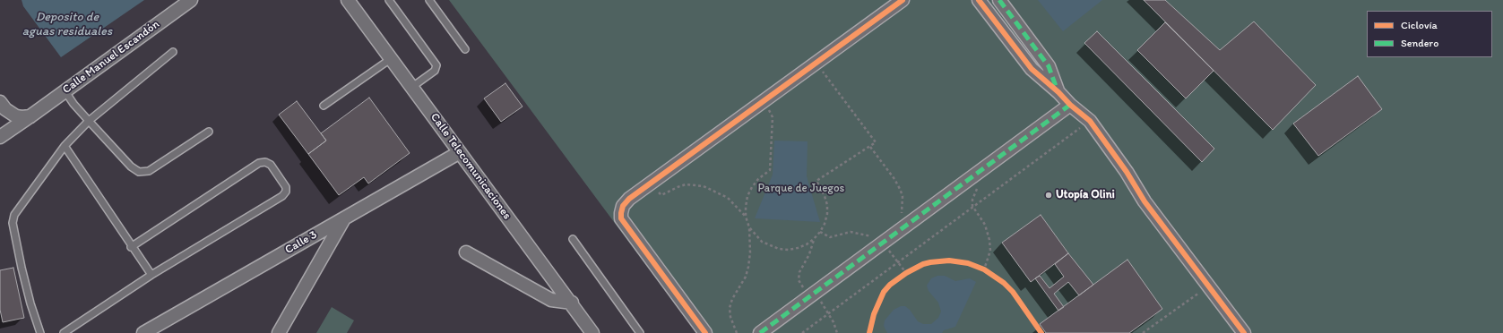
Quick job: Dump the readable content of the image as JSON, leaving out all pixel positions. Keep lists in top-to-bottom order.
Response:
{
  "streets": {
    "street": ["Calle Manuel Escandón", "Calle Telecomunicaciones", "Calle 3"]
  },
  "crossings": [
    ["Calle Telecomunicaciones", "Calle 3"]
  ],
  "water": ["Deposito de aguas residuales"],
  "parks": ["Parque de Juegos"],
  "places": ["Utopía Olini"],
  "legend": ["Ciclovía", "Sendero"]
}
